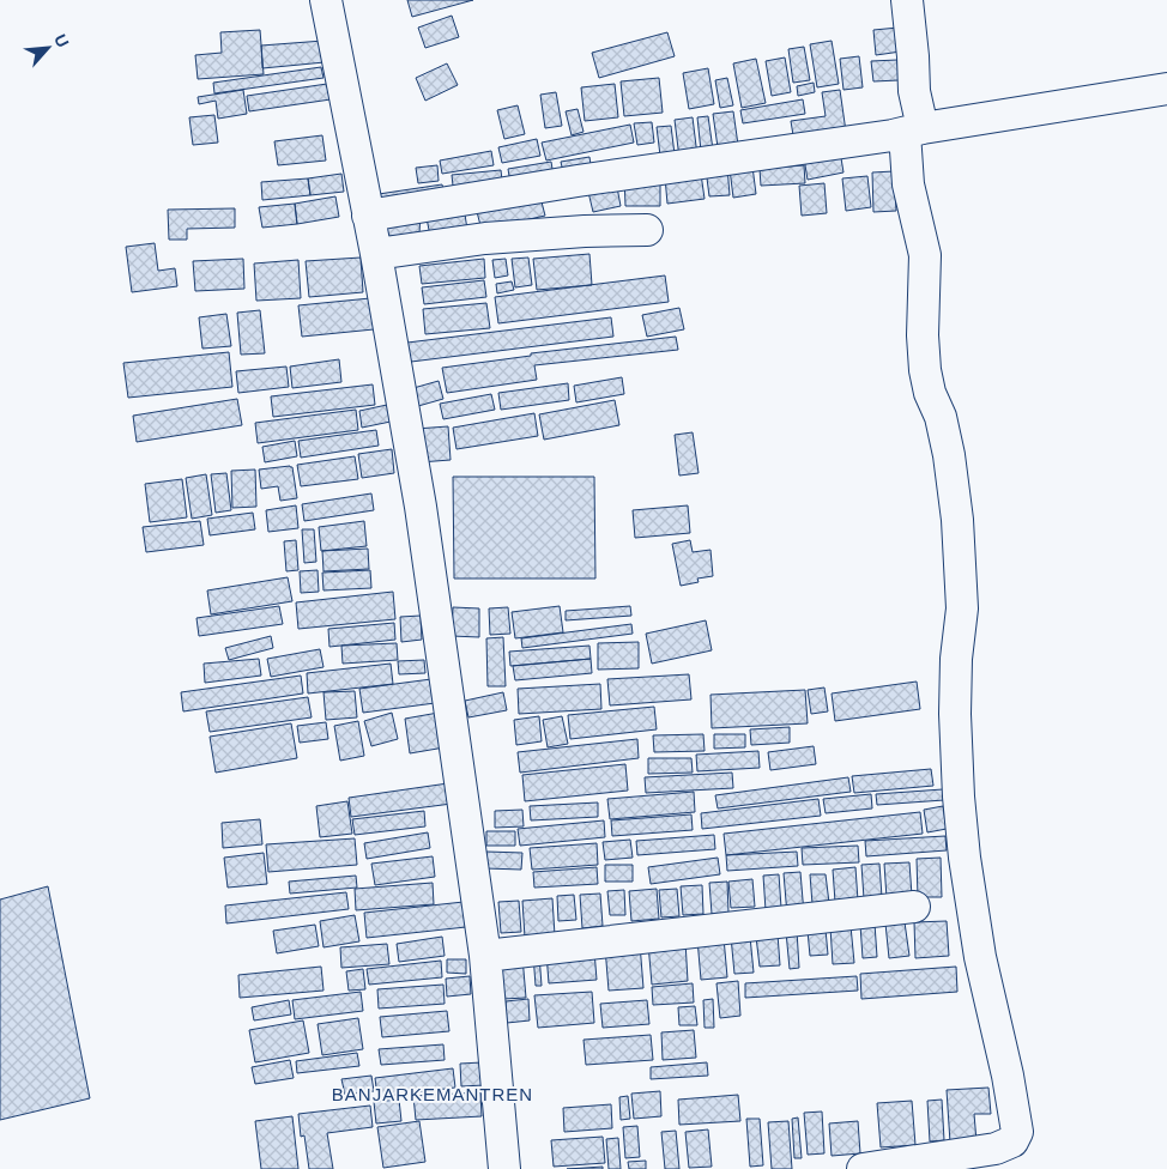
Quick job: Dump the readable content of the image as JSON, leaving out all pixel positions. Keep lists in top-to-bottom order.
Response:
{
  "districts": ["BANJARKEMANTREN"],
  "north": "top right"
}
